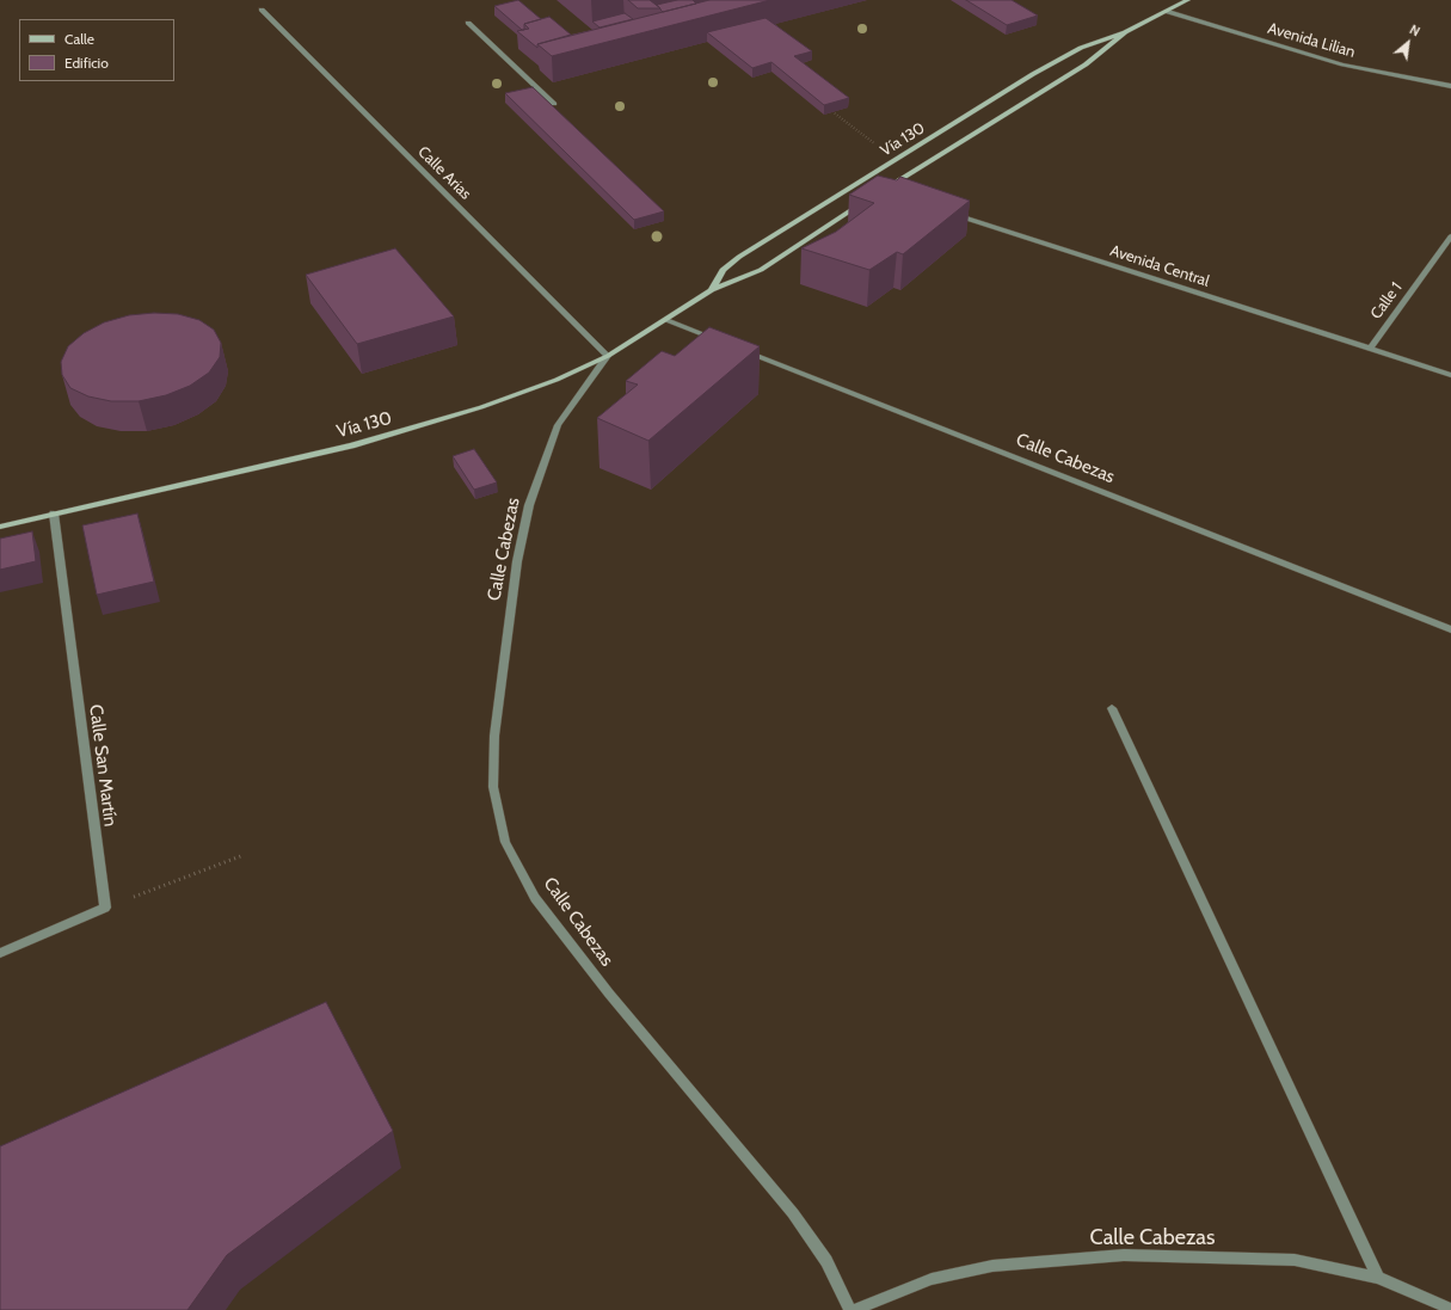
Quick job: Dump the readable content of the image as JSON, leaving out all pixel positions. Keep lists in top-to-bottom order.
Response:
{
  "streets": {
    "main road": ["Vía 130"],
    "street": [
      "Avenida Lilian",
      "Calle Arias",
      "Avenida Central",
      "Calle 1",
      "Calle Cabezas",
      "Calle San Martín"
    ]
  },
  "crossings": [
    ["Avenida Lilian", "Vía 130"],
    ["Vía 130", "Calle Arias"],
    ["Vía 130", "Calle Cabezas"],
    ["Vía 130", "Calle San Martín"],
    ["Calle Arias", "Calle Cabezas"],
    ["Avenida Central", "Calle 1"]
  ],
  "legend": ["Calle", "Edificio"],
  "north": "top right"
}
